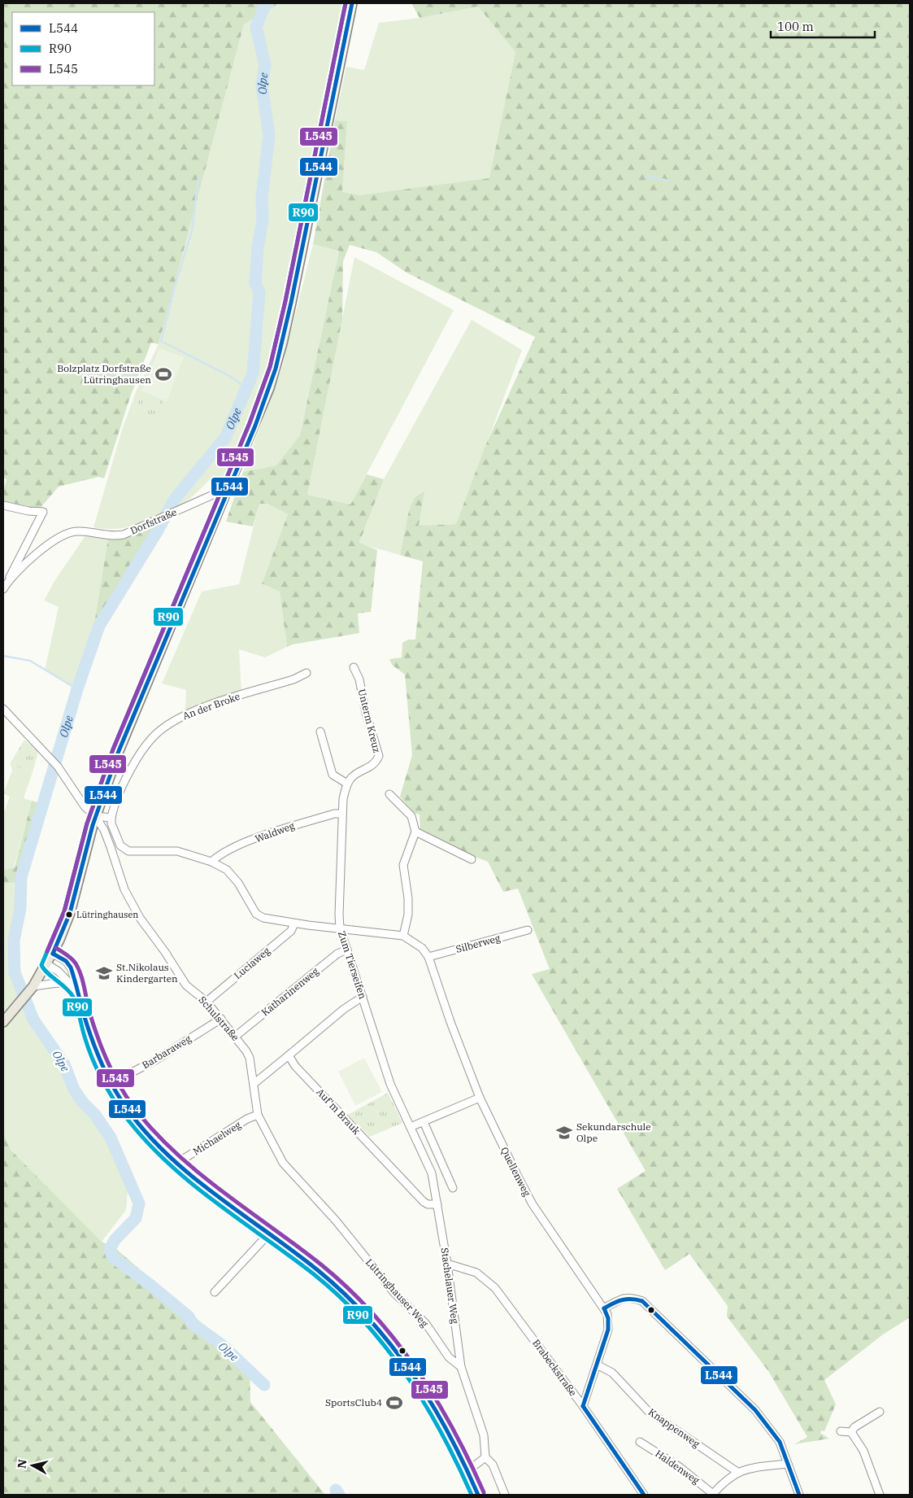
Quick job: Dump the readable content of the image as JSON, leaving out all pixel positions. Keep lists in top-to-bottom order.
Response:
{
  "streets": {
    "street": [
      "Dorfstraße",
      "An der Broke",
      "Unterm Kreuz",
      "Waldweg",
      "Silberweg",
      "Luciaweg",
      "Zum Tierseifen",
      "Katharinenweg",
      "Schulstraße",
      "Barbaraweg",
      "Auf'm Brauk",
      "Michaelweg",
      "Quellenweg",
      "Stachelauer Weg",
      "Lütringhauser Weg",
      "Brabeckstraße",
      "Knappenweg",
      "Haldenweg"
    ]
  },
  "crossings": [
    ["Unterm Kreuz", "Zum Tierseifen"],
    ["Waldweg", "Zum Tierseifen"],
    ["Silberweg", "Quellenweg"],
    ["Luciaweg", "Schulstraße"],
    ["Zum Tierseifen", "Katharinenweg"],
    ["Zum Tierseifen", "Stachelauer Weg"],
    ["Katharinenweg", "Schulstraße"],
    ["Schulstraße", "Barbaraweg"],
    ["Schulstraße", "Michaelweg"],
    ["Schulstraße", "Lütringhauser Weg"],
    ["Auf'm Brauk", "Stachelauer Weg"],
    ["Quellenweg", "Brabeckstraße"],
    ["Quellenweg", "Knappenweg"],
    ["Stachelauer Weg", "Lütringhauser Weg"],
    ["Stachelauer Weg", "Brabeckstraße"],
    ["Knappenweg", "Haldenweg"]
  ],
  "water": ["Olpe"],
  "places": {
    "sports": ["Bolzplatz Dorfstraße Lütringhausen", "SportsClub4"],
    "other": ["Lütringhausen"],
    "school or university": ["St.Nikolaus Kindergarten", "Sekundarschule Olpe"]
  },
  "lines": ["transit line L544", "transit line R90", "transit line L545"],
  "legend": ["L544", "R90", "L545"],
  "scale_bar": "100 m",
  "north": "left"
}
